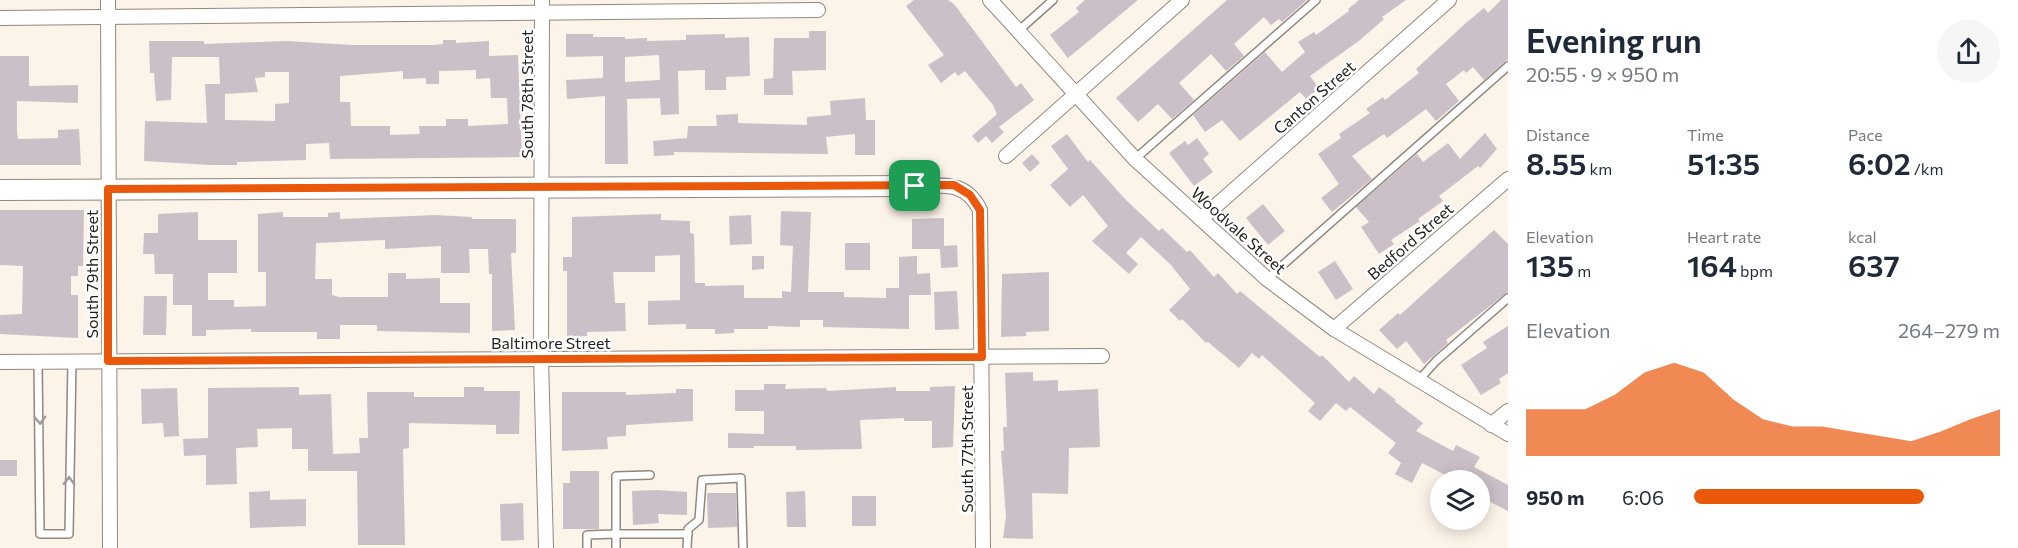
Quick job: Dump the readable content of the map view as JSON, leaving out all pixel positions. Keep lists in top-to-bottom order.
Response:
{
  "streets": {
    "street": [
      "South 78th Street",
      "Canton Street",
      "Woodvale Street",
      "Bedford Street",
      "South 79th Street",
      "Baltimore Street",
      "South 77th Street"
    ]
  },
  "crossings": [
    ["South 78th Street", "Baltimore Street"],
    ["Canton Street", "Woodvale Street"],
    ["Woodvale Street", "Bedford Street"],
    ["South 79th Street", "Baltimore Street"],
    ["Baltimore Street", "South 77th Street"]
  ],
  "page": {
    "heading": ["Evening run", "20:55 · 9 × 950 m"],
    "stats": [
      ["Distance", "8.55 km"],
      ["Time", "51:35"],
      ["Pace", "6:02 /km"],
      ["Elevation", "135 m"],
      ["Heart rate", "164 bpm"],
      ["kcal", "637"]
    ],
    "chart": ["Elevation", "264–279 m"],
    "list": [
      {
        "name": "950 m",
        "note": "6:06"
      }
    ]
  }
}
